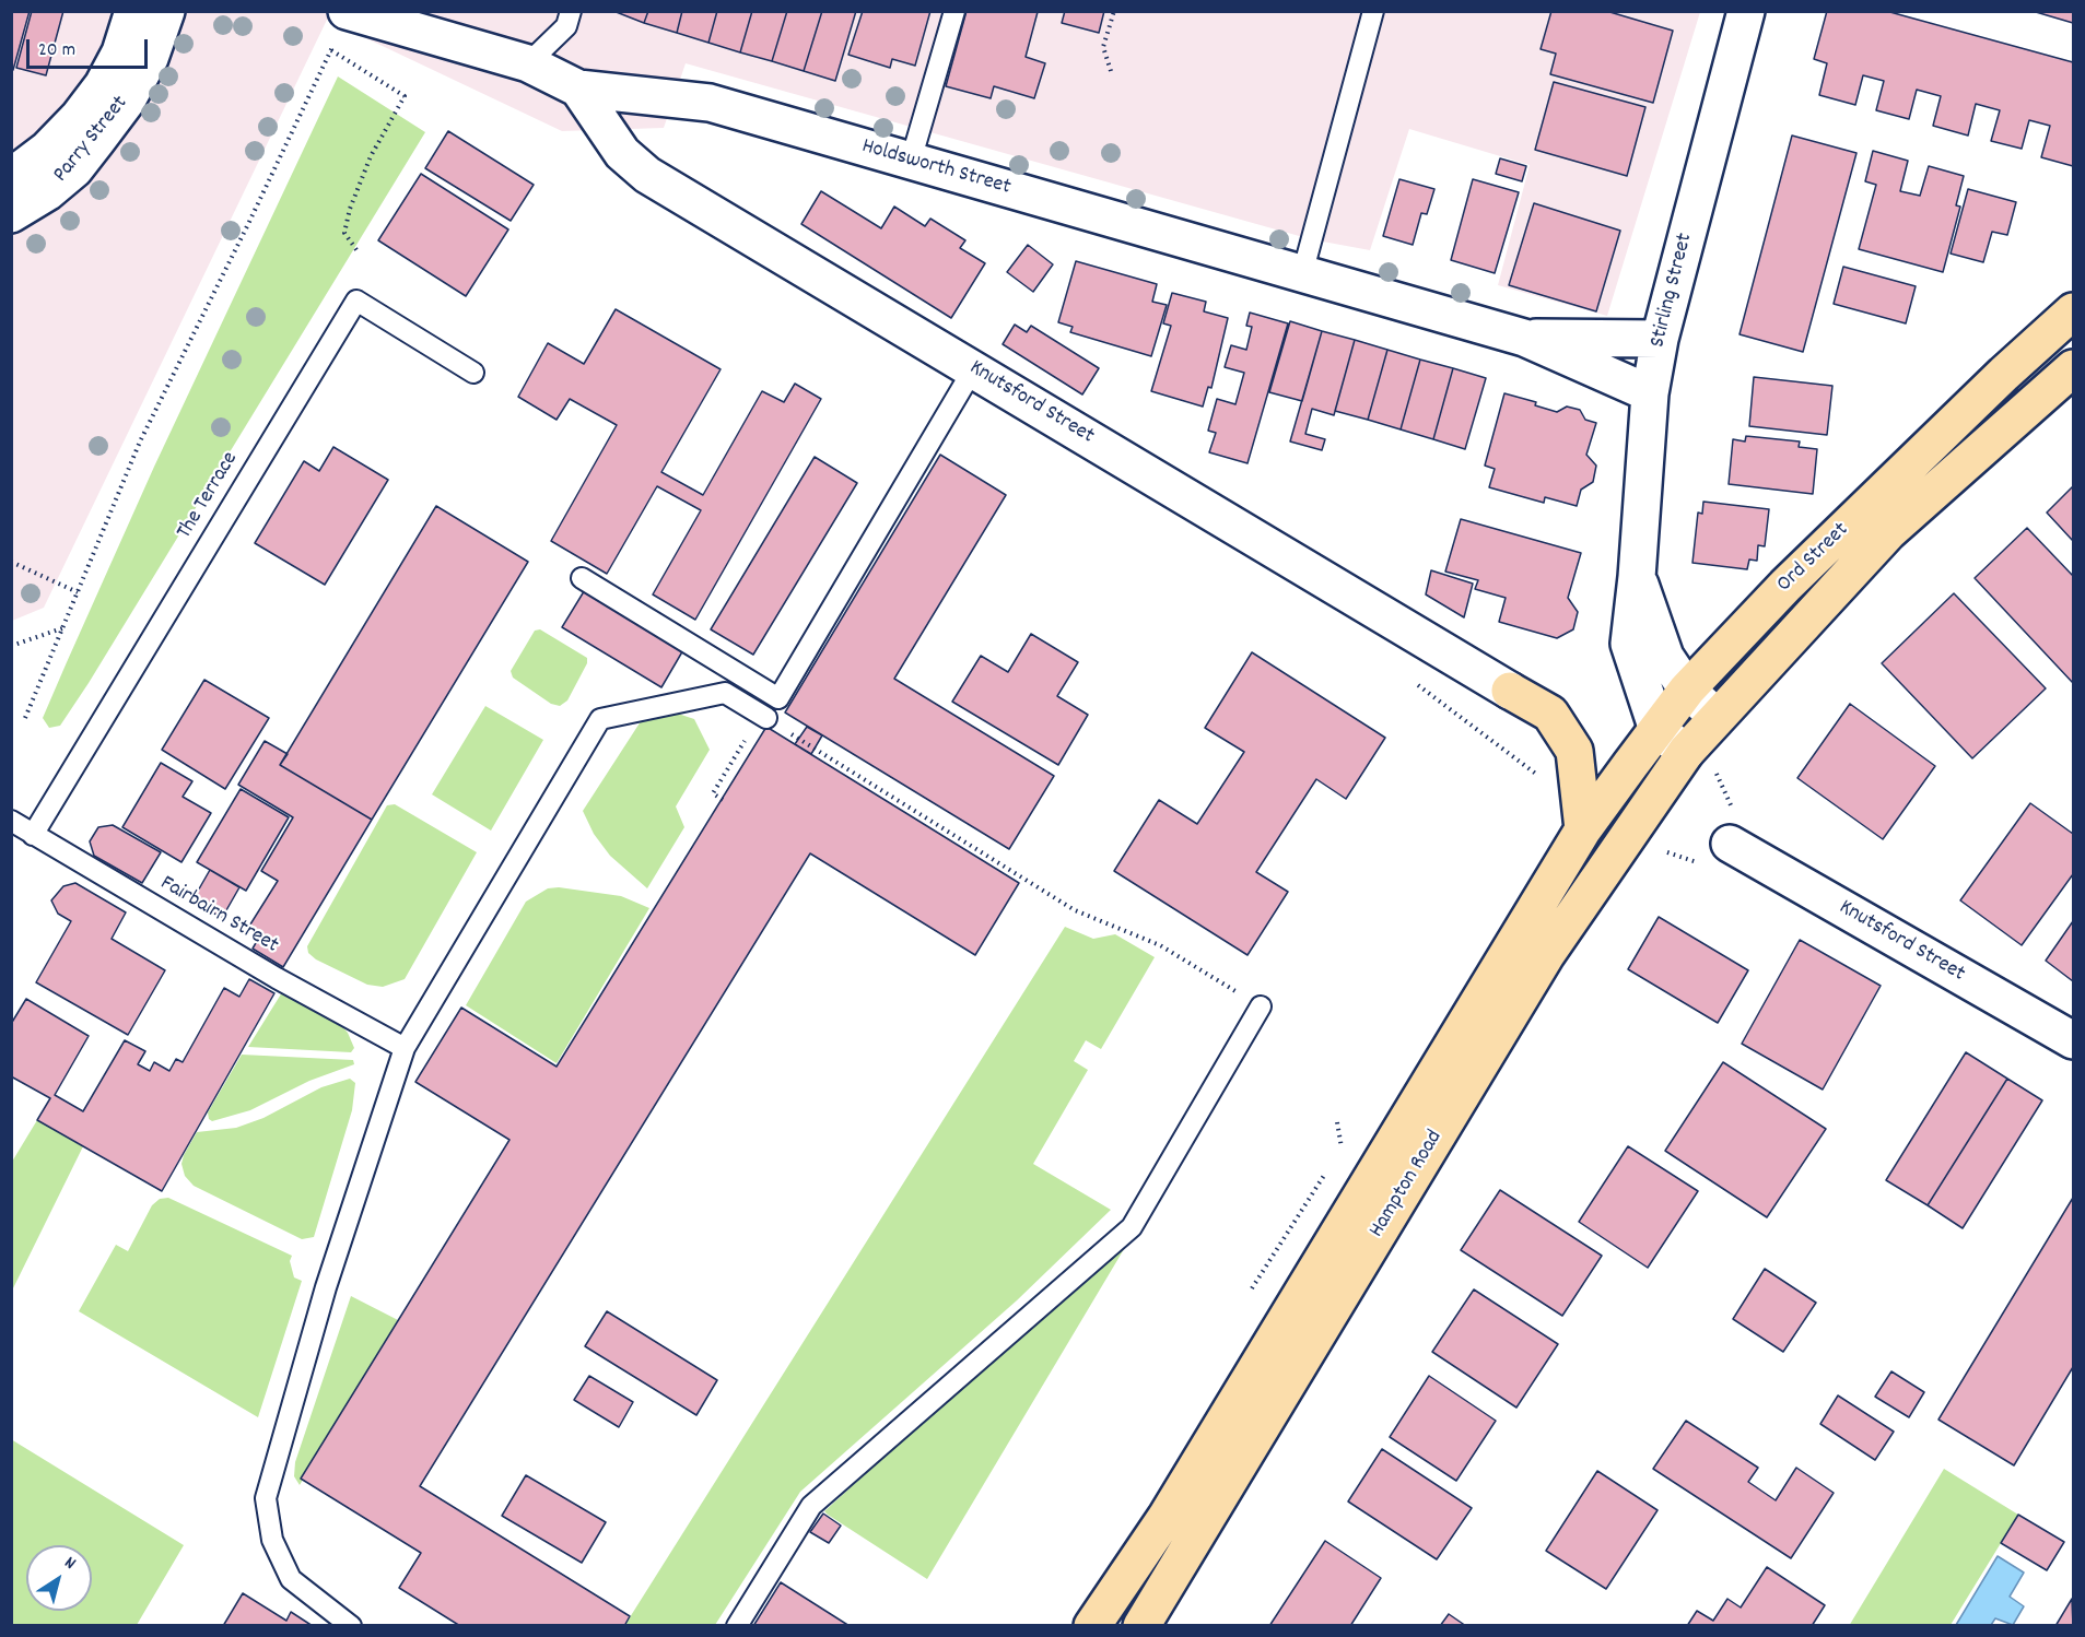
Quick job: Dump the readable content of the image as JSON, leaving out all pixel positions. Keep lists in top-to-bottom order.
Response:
{
  "streets": {
    "main road": ["Ord Street", "Hampton Road"],
    "street": [
      "Parry Street",
      "Holdsworth Street",
      "Stirling Street",
      "Knutsford Street"
    ],
    "lane": ["The Terrace", "Fairbairn Street"]
  },
  "crossings": [
    ["Holdsworth Street", "Stirling Street"],
    ["Holdsworth Street", "Knutsford Street"],
    ["Stirling Street", "Ord Street"],
    ["The Terrace", "Fairbairn Street"],
    ["Ord Street", "Hampton Road"]
  ],
  "scale_bar": "20 m",
  "north": "top right"
}
